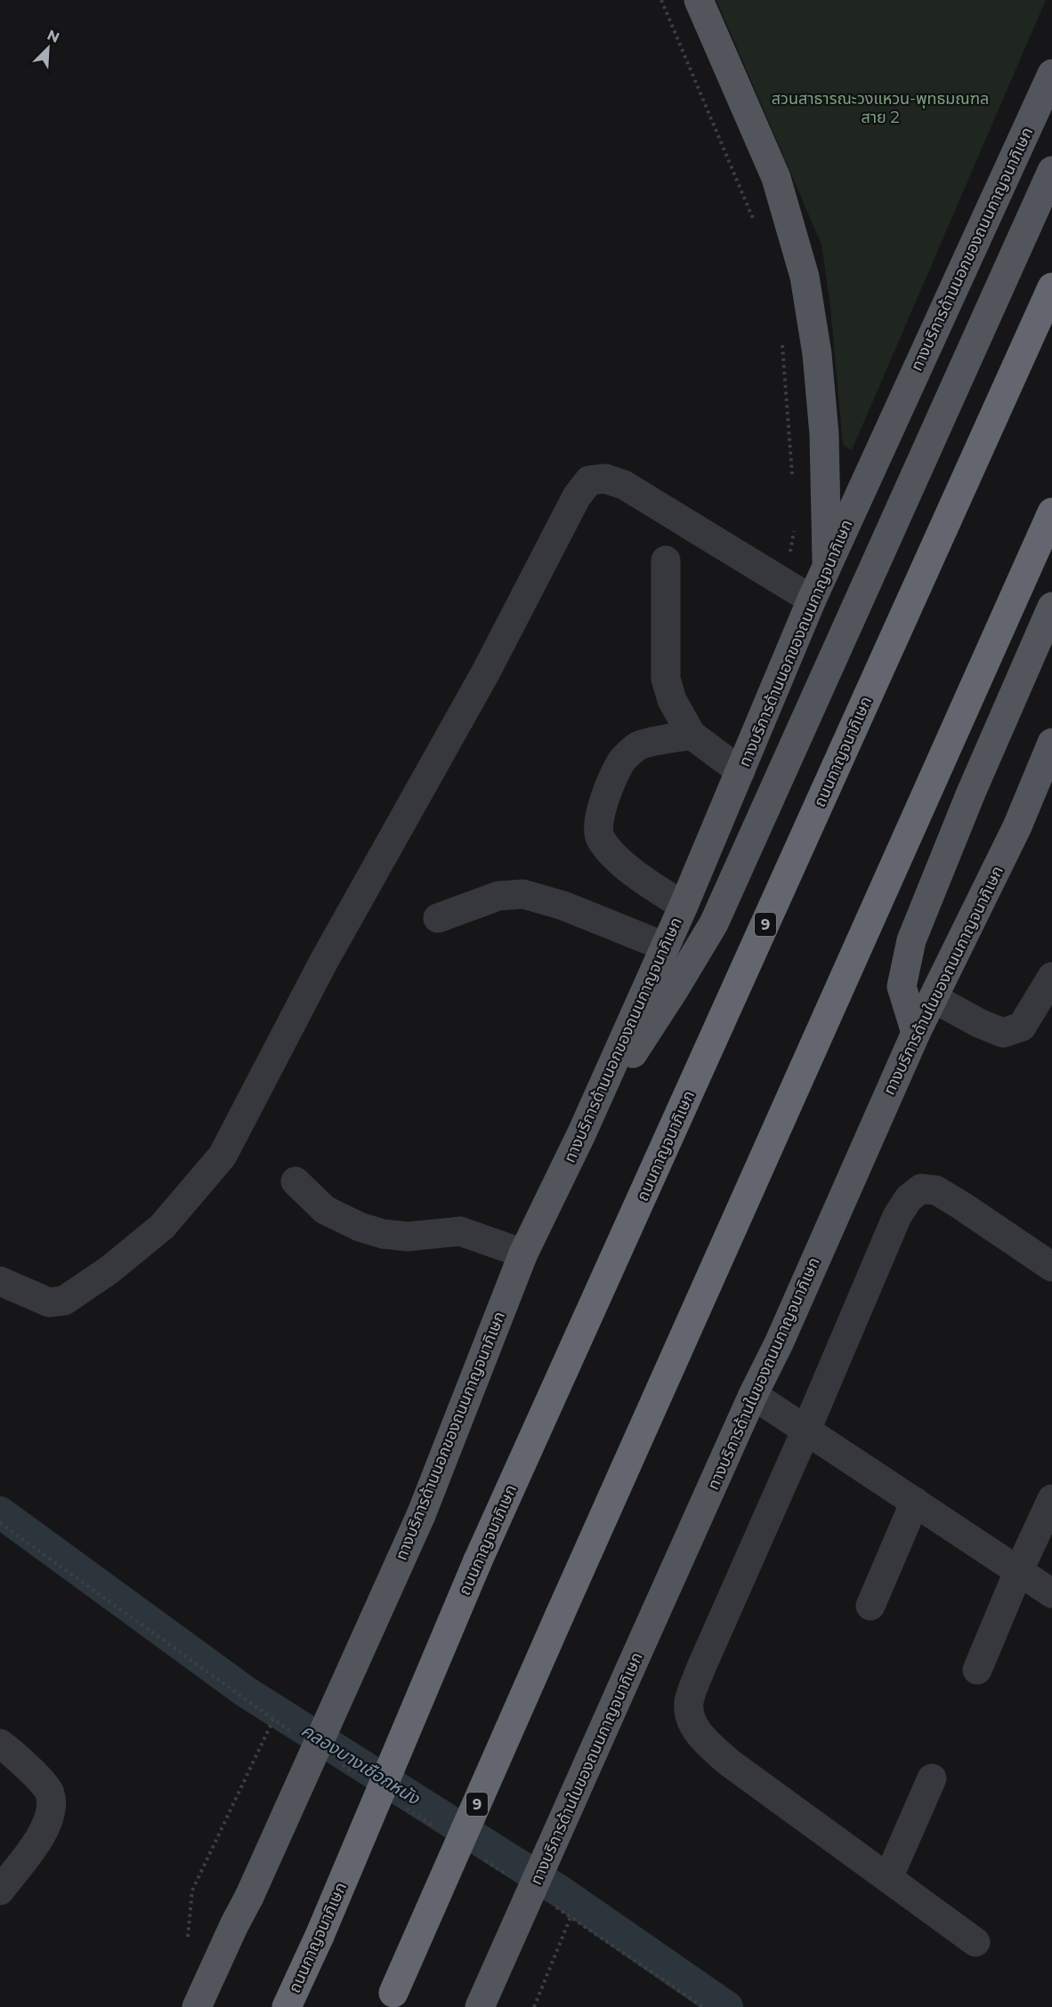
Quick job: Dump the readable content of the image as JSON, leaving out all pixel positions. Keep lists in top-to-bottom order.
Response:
{
  "streets": {
    "highway": ["ถนนกาญจนาภิเษก", "9"],
    "main road": ["ทางบริการด้านนอกของถนนกาญจนาภิเษก", "ทางบริการด้านในของถนนกาญจนาภิเษก"]
  },
  "water": ["คลองบางเชือกหนัง"],
  "parks": ["สวนสาธารณะวงแหวน-พุทธมณฑล สาย 2"],
  "north": "top right"
}
